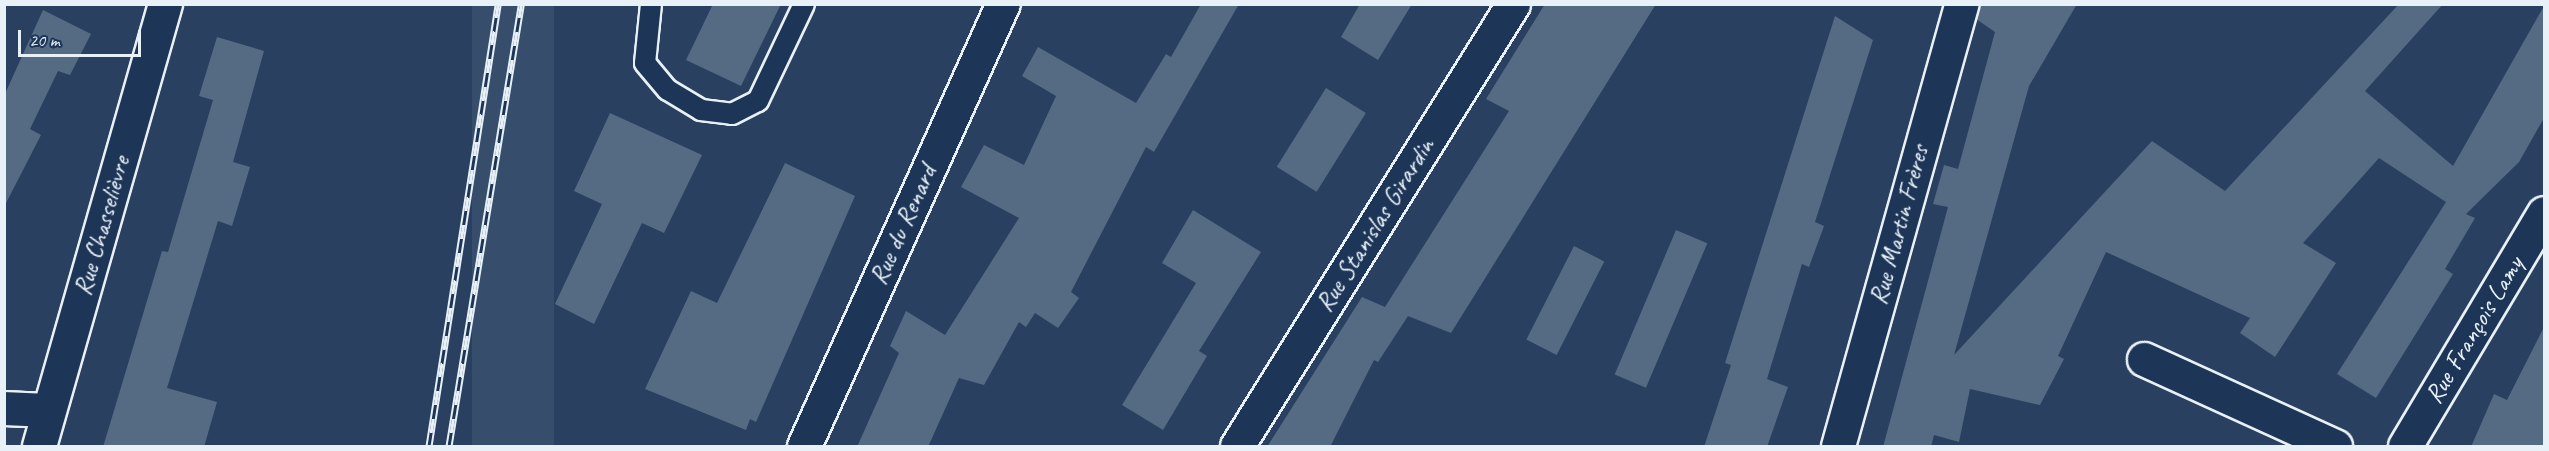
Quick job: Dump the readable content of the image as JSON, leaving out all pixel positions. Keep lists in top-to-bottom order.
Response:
{
  "streets": {
    "street": [
      "Rue du Renard",
      "Rue Stanislas Girardin",
      "Rue Martin Frères",
      "Rue Chasselièvre",
      "Rue François Lamy"
    ]
  },
  "scale_bar": "20 m"
}
